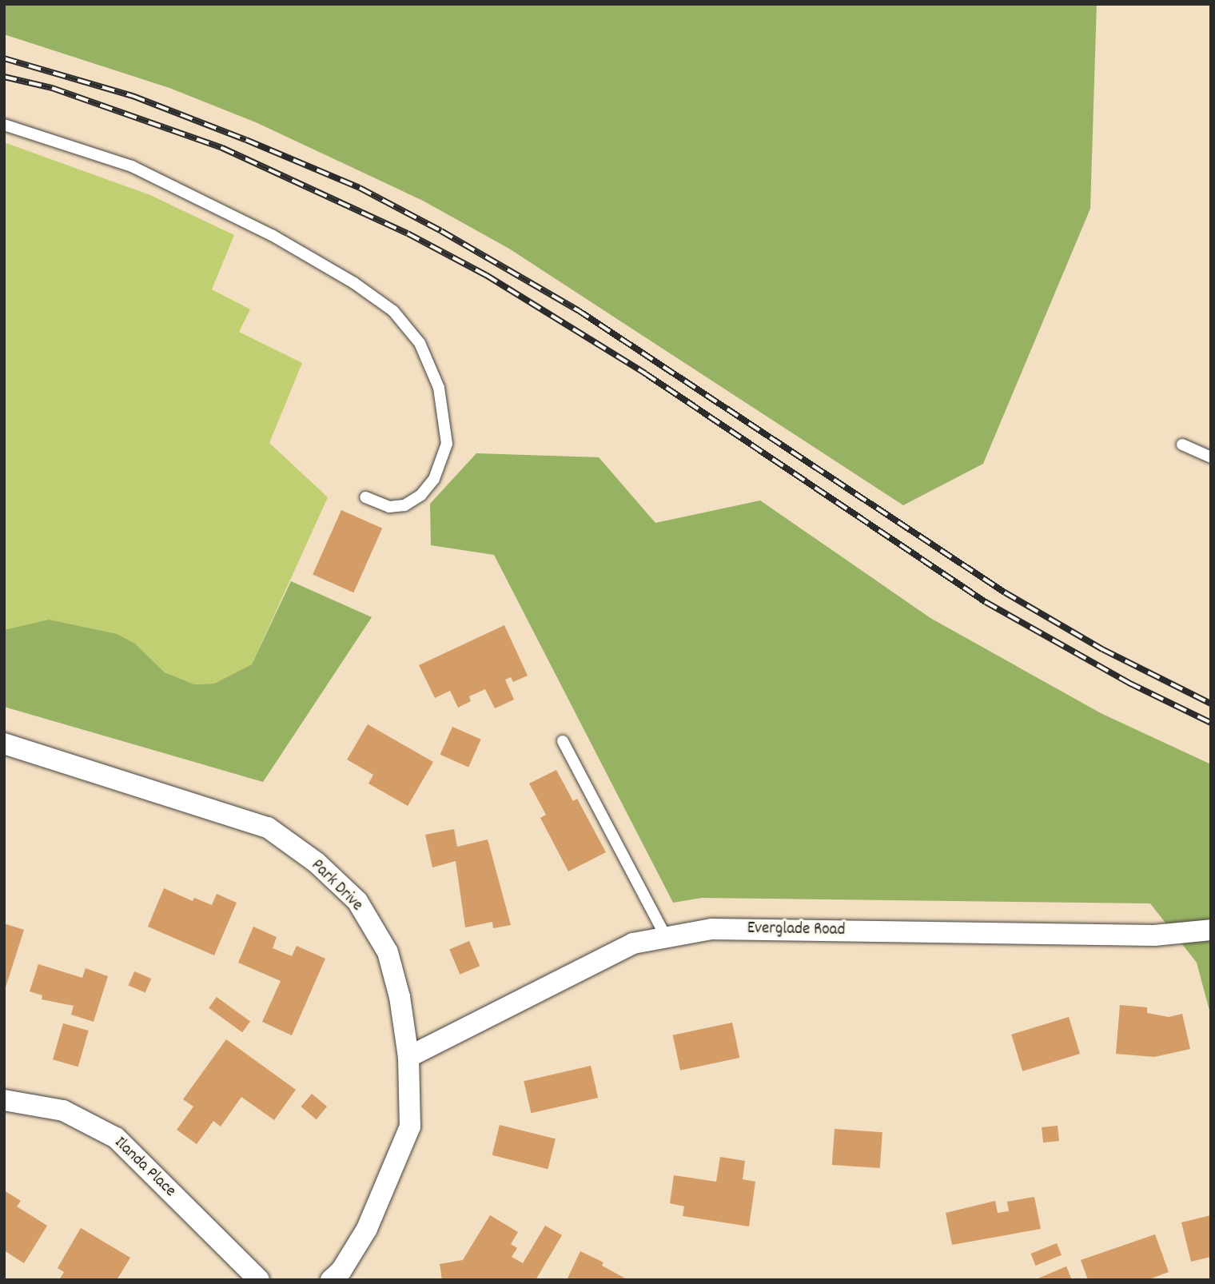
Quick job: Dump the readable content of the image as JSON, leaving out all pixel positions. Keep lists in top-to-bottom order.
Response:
{
  "streets": {
    "street": ["Park Drive", "Everglade Road", "Ilanda Place"]
  },
  "crossings": [
    ["Park Drive", "Everglade Road"]
  ]
}
